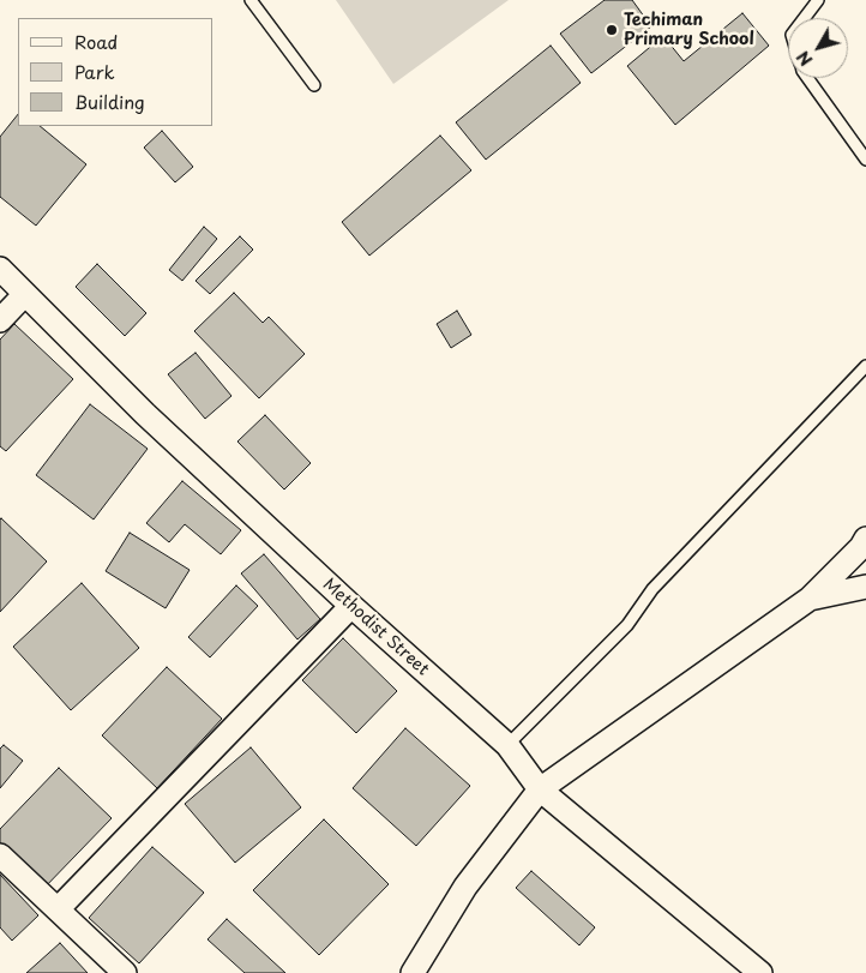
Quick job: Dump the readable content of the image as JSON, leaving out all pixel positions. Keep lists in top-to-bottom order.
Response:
{
  "streets": {
    "street": ["Methodist Street"]
  },
  "places": ["Techiman Primary School"],
  "legend": ["Road", "Park", "Building"],
  "north": "bottom left"
}
